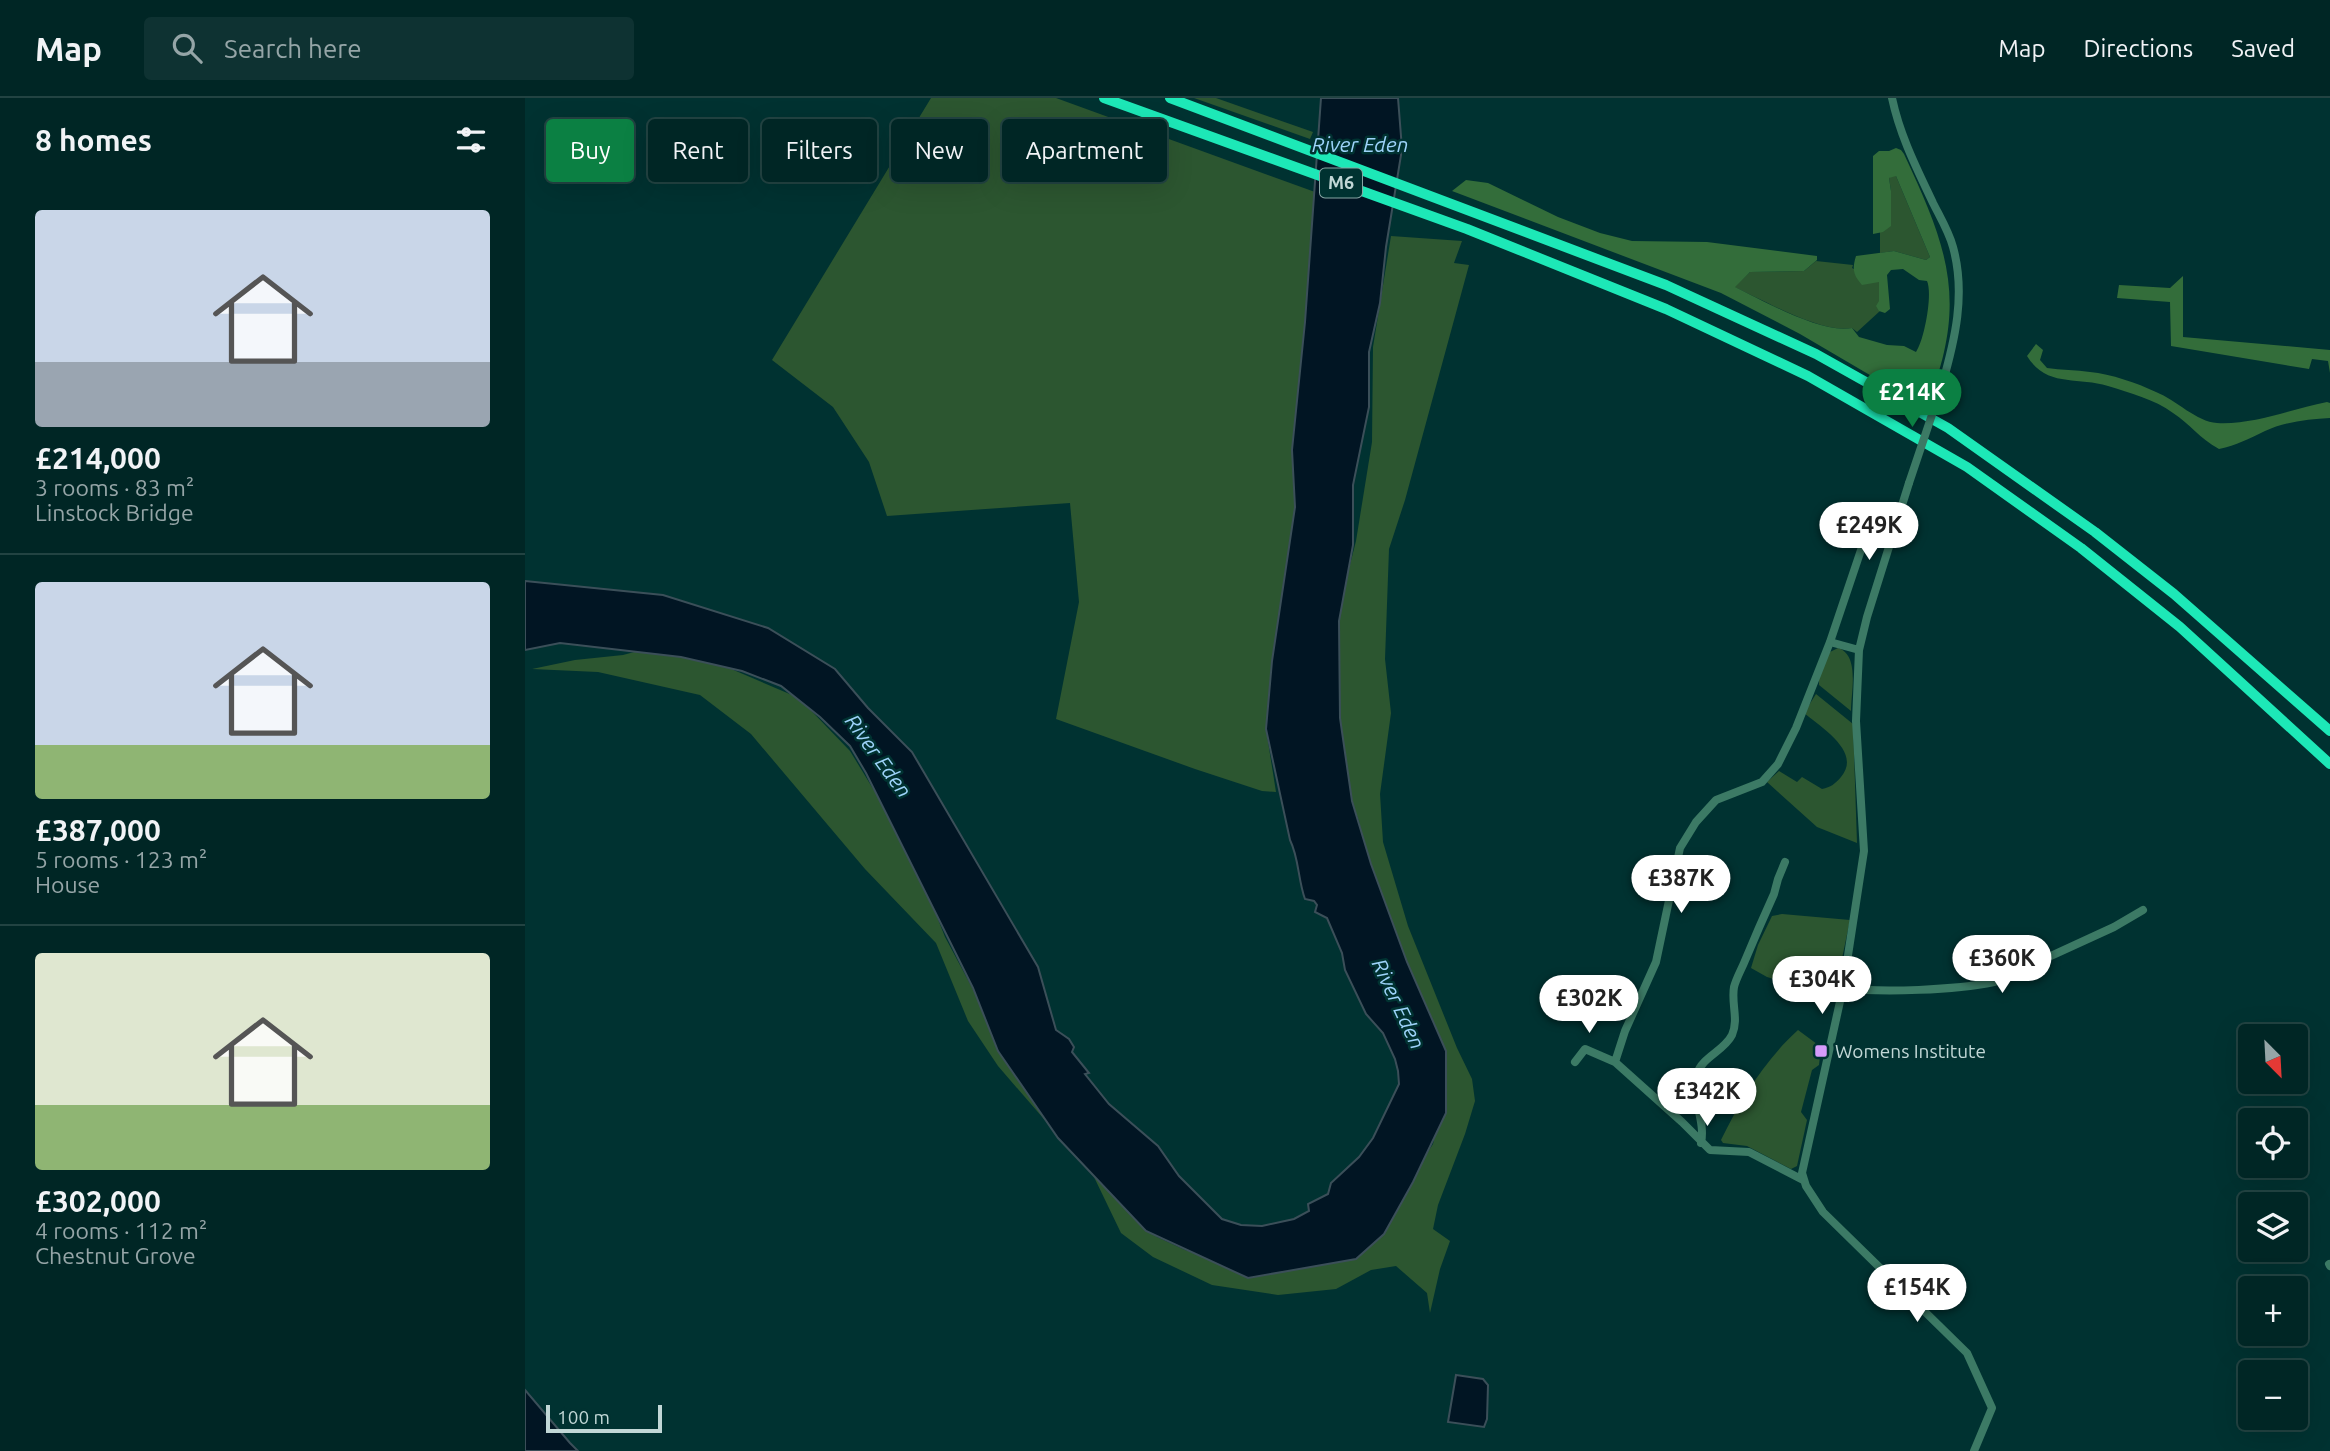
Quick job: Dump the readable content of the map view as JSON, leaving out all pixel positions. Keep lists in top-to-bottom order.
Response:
{
  "streets": {
    "highway": ["M6"]
  },
  "water": ["River Eden"],
  "places": {
    "transit": ["Womens Institute"]
  },
  "scale_bar": "100 m",
  "north": "bottom right",
  "page": {
    "header": "Map",
    "search": "Search here",
    "nav": ["Map", "Directions", "Saved"],
    "heading": "8 homes",
    "chip": [
      "Buy",
      "Rent",
      "Filters",
      "New",
      "Apartment"
    ],
    "list": [
      {
        "name": "£214,000",
        "note": "3 rooms · 83 m² · Linstock Bridge"
      },
      {
        "name": "£387,000",
        "note": "5 rooms · 123 m² · House"
      },
      {
        "name": "£302,000",
        "note": "4 rooms · 112 m² · Chestnut Grove"
      }
    ],
    "price": [
      "£214K",
      "£249K",
      "£387K",
      "£360K",
      "£304K",
      "£302K",
      "£342K",
      "£154K"
    ],
    "map_buttons": ["+", "−"],
    "scale": "100 m"
  }
}
